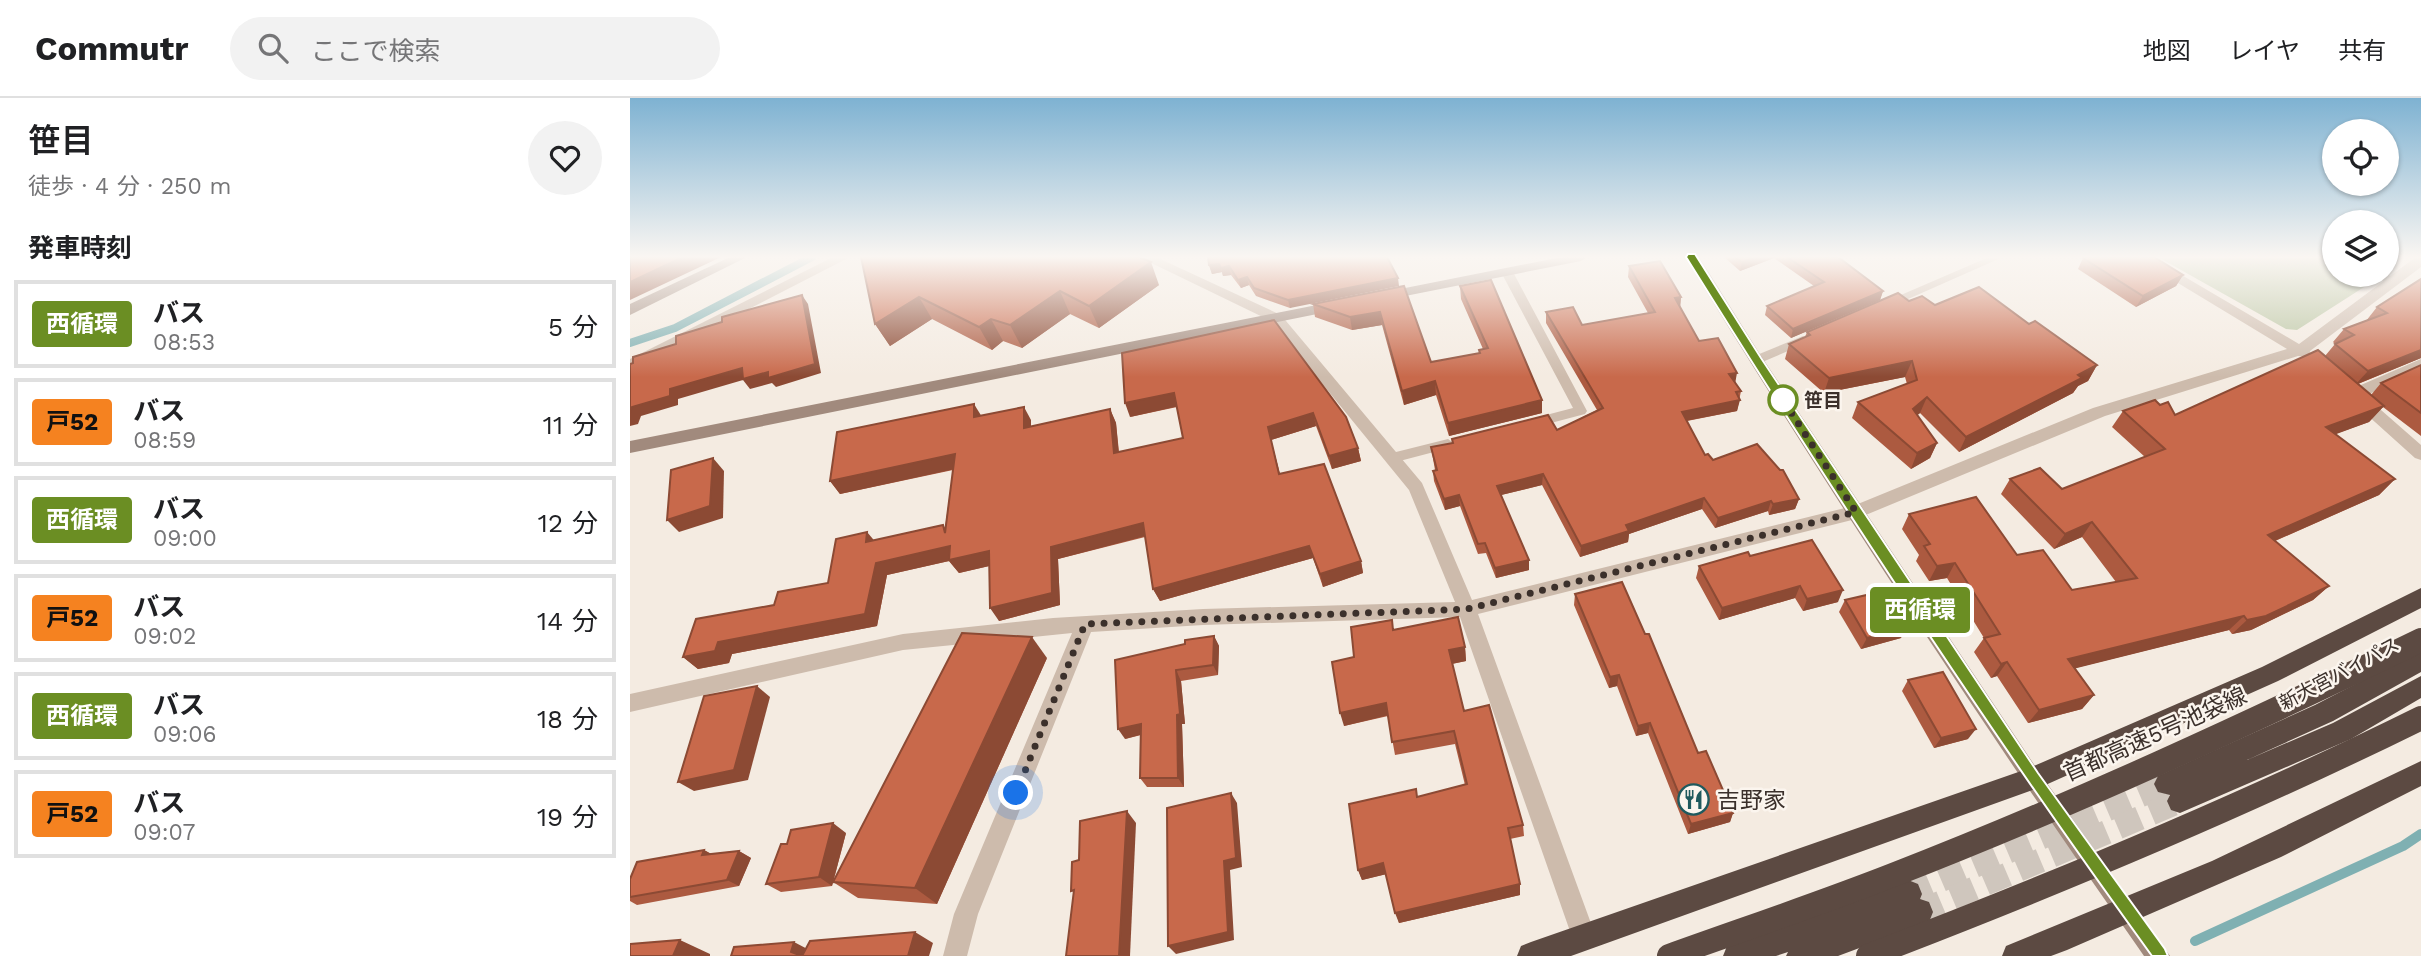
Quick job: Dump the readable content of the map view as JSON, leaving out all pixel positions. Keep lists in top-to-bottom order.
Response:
{
  "streets": {
    "highway": ["新大宮バイパス", "首都高速5号池袋線"]
  },
  "places": {
    "other": ["笹目"],
    "restaurant": ["吉野家"]
  },
  "lines": ["bus line 西循環"],
  "page": {
    "header": "Commutr",
    "search": "ここで検索",
    "nav": ["地図", "レイヤ", "共有"],
    "heading": [
      ["笹目", "徒歩 · 4 分 · 250 m"],
      "発車時刻"
    ],
    "on_map": "西循環",
    "list": [
      {
        "mark": "西循環",
        "name": "バス",
        "note": "08:53",
        "value": "5 分"
      },
      {
        "mark": "戸52",
        "name": "バス",
        "note": "08:59",
        "value": "11 分"
      },
      {
        "mark": "西循環",
        "name": "バス",
        "note": "09:00",
        "value": "12 分"
      },
      {
        "mark": "戸52",
        "name": "バス",
        "note": "09:02",
        "value": "14 分"
      },
      {
        "mark": "西循環",
        "name": "バス",
        "note": "09:06",
        "value": "18 分"
      },
      {
        "mark": "戸52",
        "name": "バス",
        "note": "09:07",
        "value": "19 分"
      }
    ]
  }
}
